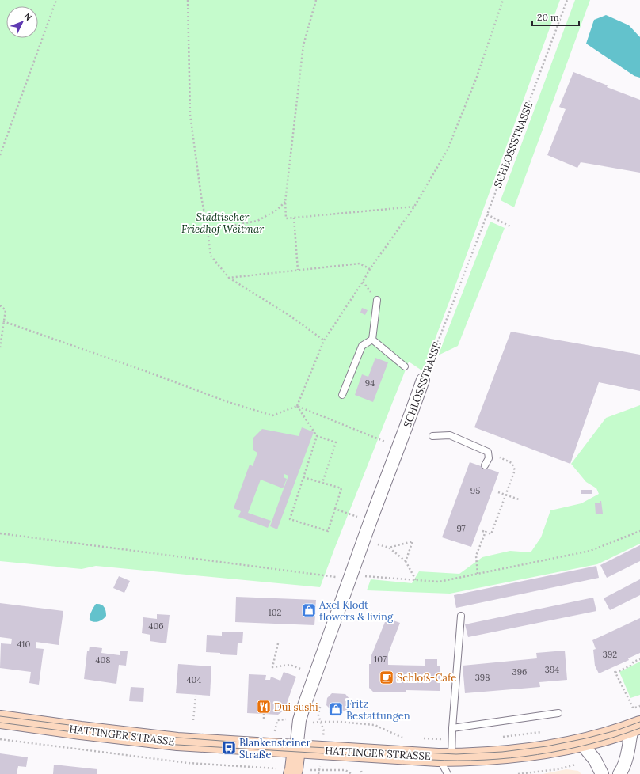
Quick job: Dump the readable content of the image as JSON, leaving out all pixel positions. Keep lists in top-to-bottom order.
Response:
{
  "streets": {
    "main road": ["SCHLOSSSTRASSE", "HATTINGER STRASSE"]
  },
  "crossings": [
    ["SCHLOSSSTRASSE", "HATTINGER STRASSE"]
  ],
  "parks": ["Städtischer Friedhof Weitmar"],
  "places": {
    "shop": ["Axel Klodt flowers & living", "Fritz Bestattungen"],
    "cafe": ["Schloß-Cafe"],
    "restaurant": ["Dui sushi"],
    "bus stop": ["Blankensteiner Straße"]
  },
  "house_numbers": [
    "94",
    "95",
    "97",
    "102",
    "406",
    "410",
    "392",
    "107",
    "408",
    "394",
    "396",
    "398",
    "404"
  ],
  "scale_bar": "20 m",
  "north": "top right"
}
